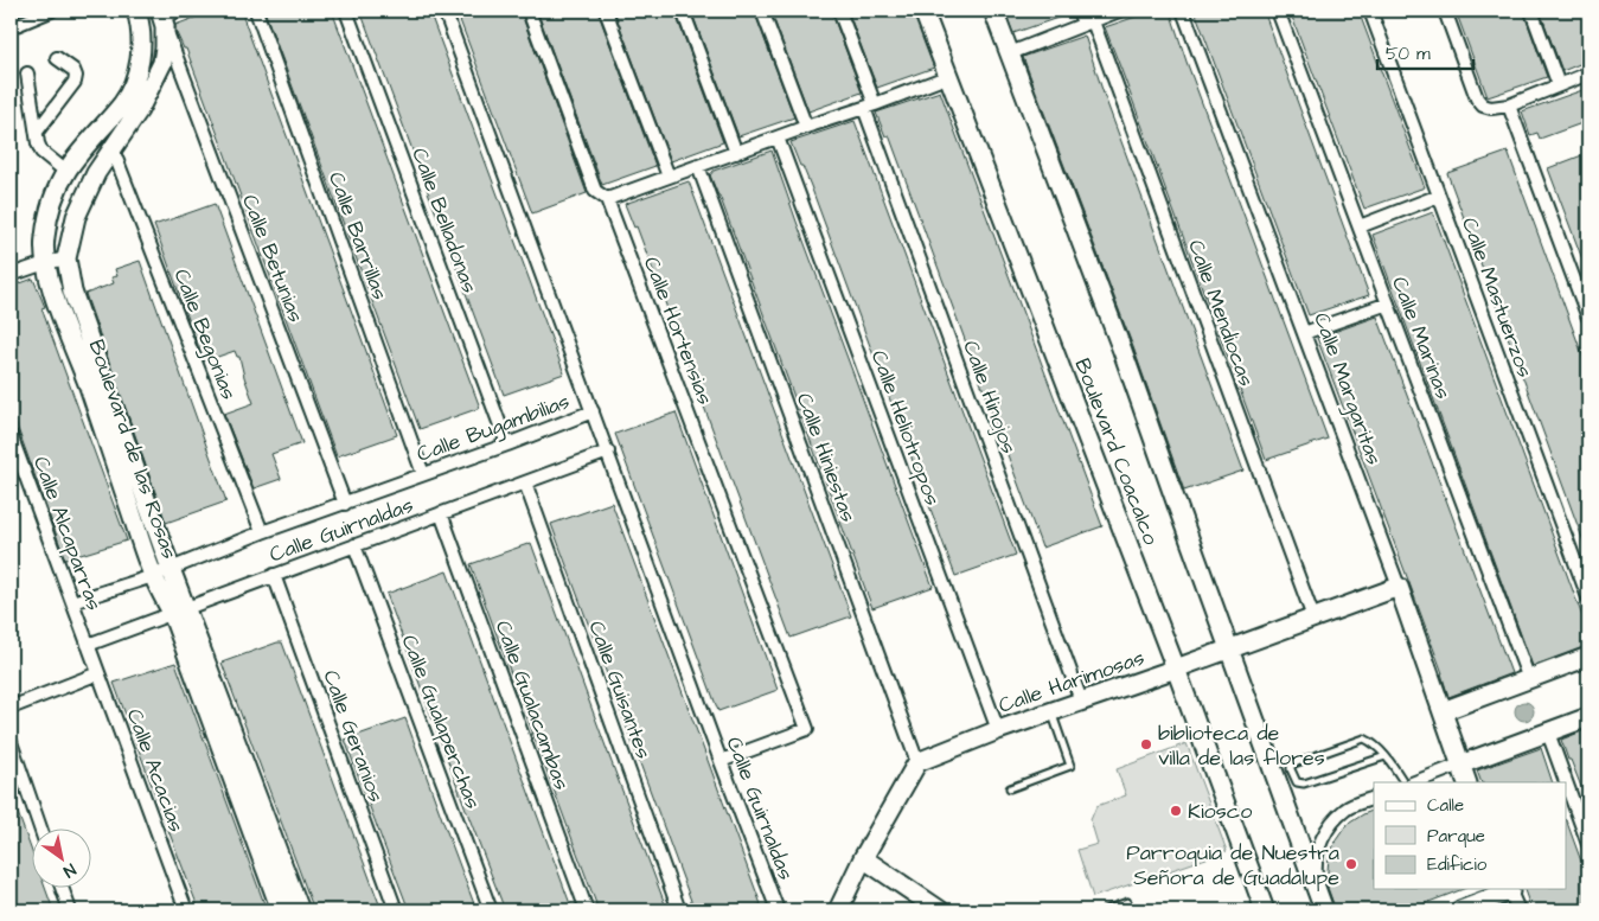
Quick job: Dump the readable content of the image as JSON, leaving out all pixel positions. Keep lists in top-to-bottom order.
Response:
{
  "streets": {
    "street": [
      "Calle Belladonas",
      "Calle Barrillas",
      "Calle Betunias",
      "Calle Mastuerzos",
      "Calle Mendiocas",
      "Calle Hortensias",
      "Calle Begonias",
      "Calle Marinas",
      "Calle Margaritas",
      "Calle Hinojos",
      "Calle Bugambilias",
      "Calle Heliotropos",
      "Boulevard de las Rosas",
      "Boulevard Coacalco",
      "Calle Hiniestas",
      "Calle Guirnaldas",
      "Calle Alcaparras",
      "Calle Harimosas",
      "Calle Guisantes",
      "Calle Gualacambas",
      "Calle Gualaperchas",
      "Calle Geranios",
      "Calle Acacias"
    ]
  },
  "crossings": [
    ["Calle Belladonas", "Calle Bugambilias"],
    ["Calle Barrillas", "Calle Bugambilias"],
    ["Calle Betunias", "Calle Bugambilias"],
    ["Calle Betunias", "Boulevard de las Rosas"],
    ["Calle Mendiocas", "Calle Harimosas"],
    ["Calle Hortensias", "Calle Guirnaldas"],
    ["Calle Begonias", "Calle Bugambilias"],
    ["Calle Begonias", "Boulevard de las Rosas"],
    ["Calle Margaritas", "Calle Harimosas"],
    ["Calle Hinojos", "Calle Harimosas"],
    ["Calle Bugambilias", "Boulevard de las Rosas"],
    ["Calle Bugambilias", "Calle Guirnaldas"],
    ["Calle Bugambilias", "Calle Alcaparras"],
    ["Calle Heliotropos", "Calle Harimosas"],
    ["Boulevard de las Rosas", "Calle Guirnaldas"],
    ["Boulevard Coacalco", "Calle Harimosas"],
    ["Calle Hiniestas", "Calle Harimosas"],
    ["Calle Guirnaldas", "Calle Alcaparras"],
    ["Calle Guirnaldas", "Calle Guisantes"],
    ["Calle Guirnaldas", "Calle Gualacambas"],
    ["Calle Guirnaldas", "Calle Gualaperchas"],
    ["Calle Guirnaldas", "Calle Geranios"],
    ["Calle Guirnaldas", "Calle Acacias"],
    ["Calle Alcaparras", "Calle Acacias"]
  ],
  "places": ["biblioteca de villa de las flores", "Kiosco", "Parroquia de Nuestra Señora de Guadalupe"],
  "legend": ["Calle", "Parque", "Edificio"],
  "scale_bar": "50 m",
  "north": "bottom right"
}
